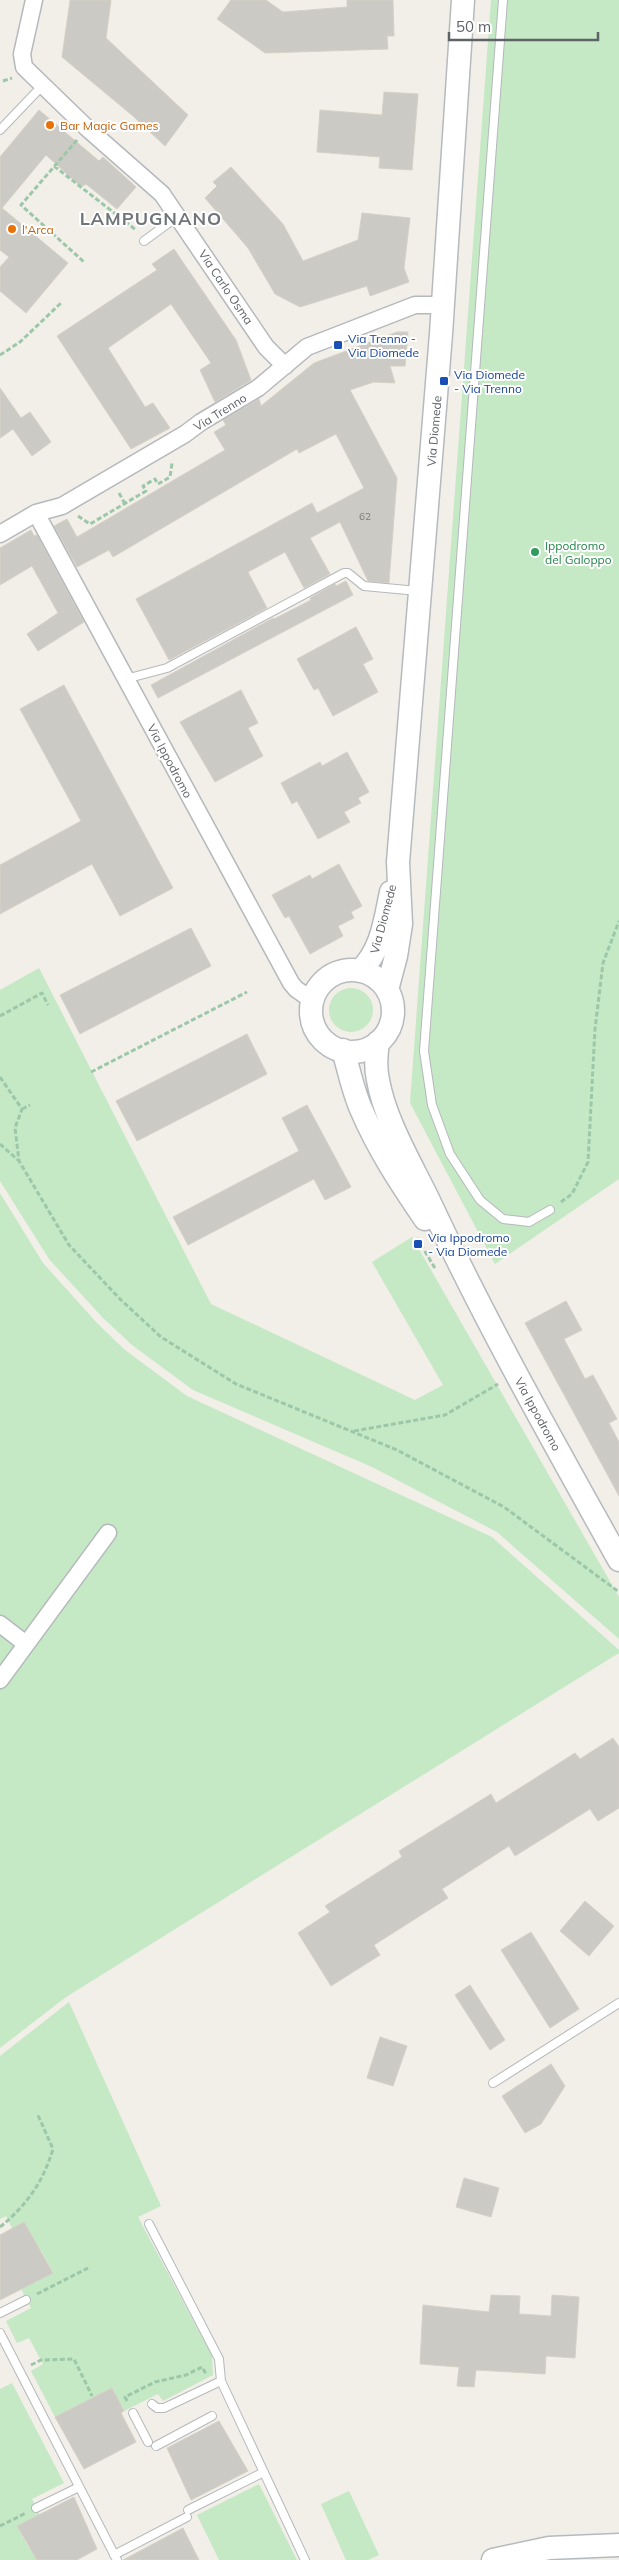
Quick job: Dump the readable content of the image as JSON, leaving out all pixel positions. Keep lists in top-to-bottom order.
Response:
{
  "streets": {
    "street": [
      "Via Carlo Osma",
      "Via Trenno",
      "Via Diomede",
      "Via Ippodromo"
    ]
  },
  "crossings": [
    ["Via Carlo Osma", "Via Trenno"],
    ["Via Trenno", "Via Diomede"],
    ["Via Trenno", "Via Ippodromo"],
    ["Via Diomede", "Via Ippodromo"]
  ],
  "districts": ["LAMPUGNANO"],
  "places": {
    "other": ["Bar Magic Games", "l'Arca", "Ippodromo del Galoppo"],
    "transit": ["Via Trenno - Via Diomede", "Via Diomede - Via Trenno", "Via Ippodromo - Via Diomede"]
  },
  "house_numbers": ["62"],
  "scale_bar": "50 m"
}
